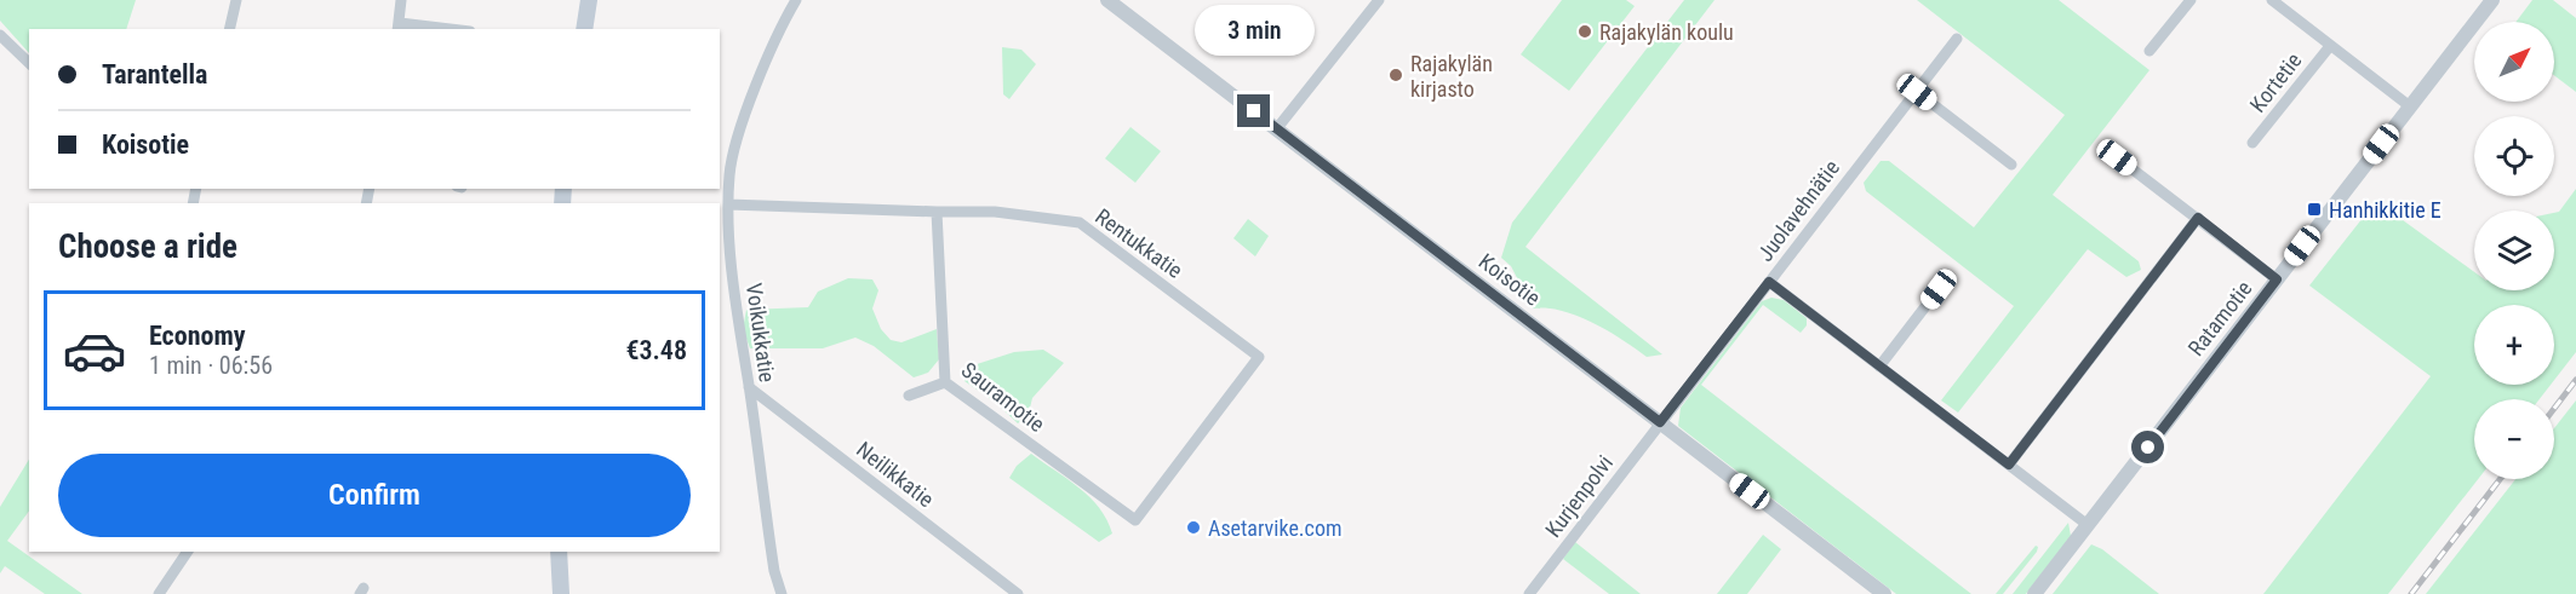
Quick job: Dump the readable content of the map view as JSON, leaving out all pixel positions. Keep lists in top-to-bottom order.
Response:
{
  "streets": {
    "street": [
      "Kortetie",
      "Juolavehnätie",
      "Rentukkatie",
      "Koisotie",
      "Ratamotie",
      "Voikukkatie",
      "Sauramotie",
      "Neilikkatie",
      "Kurjenpolvi"
    ]
  },
  "crossings": [
    ["Juolavehnätie", "Koisotie"],
    ["Juolavehnätie", "Kurjenpolvi"],
    ["Rentukkatie", "Voikukkatie"],
    ["Rentukkatie", "Sauramotie"],
    ["Koisotie", "Kurjenpolvi"],
    ["Voikukkatie", "Neilikkatie"]
  ],
  "places": {
    "other": ["Rajakylän koulu", "Rajakylän kirjasto", "Asetarvike.com"],
    "transit": ["Hanhikkitie E"]
  },
  "north": "top right",
  "page": {
    "bubble": "3 min",
    "map_buttons": ["+", "−"],
    "banner": ["Tarantella", "Koisotie"],
    "heading": "Choose a ride",
    "list": [
      {
        "name": "Economy",
        "note": "1 min · 06:56",
        "value": "€3.48"
      }
    ],
    "buttons": "Confirm"
  }
}
